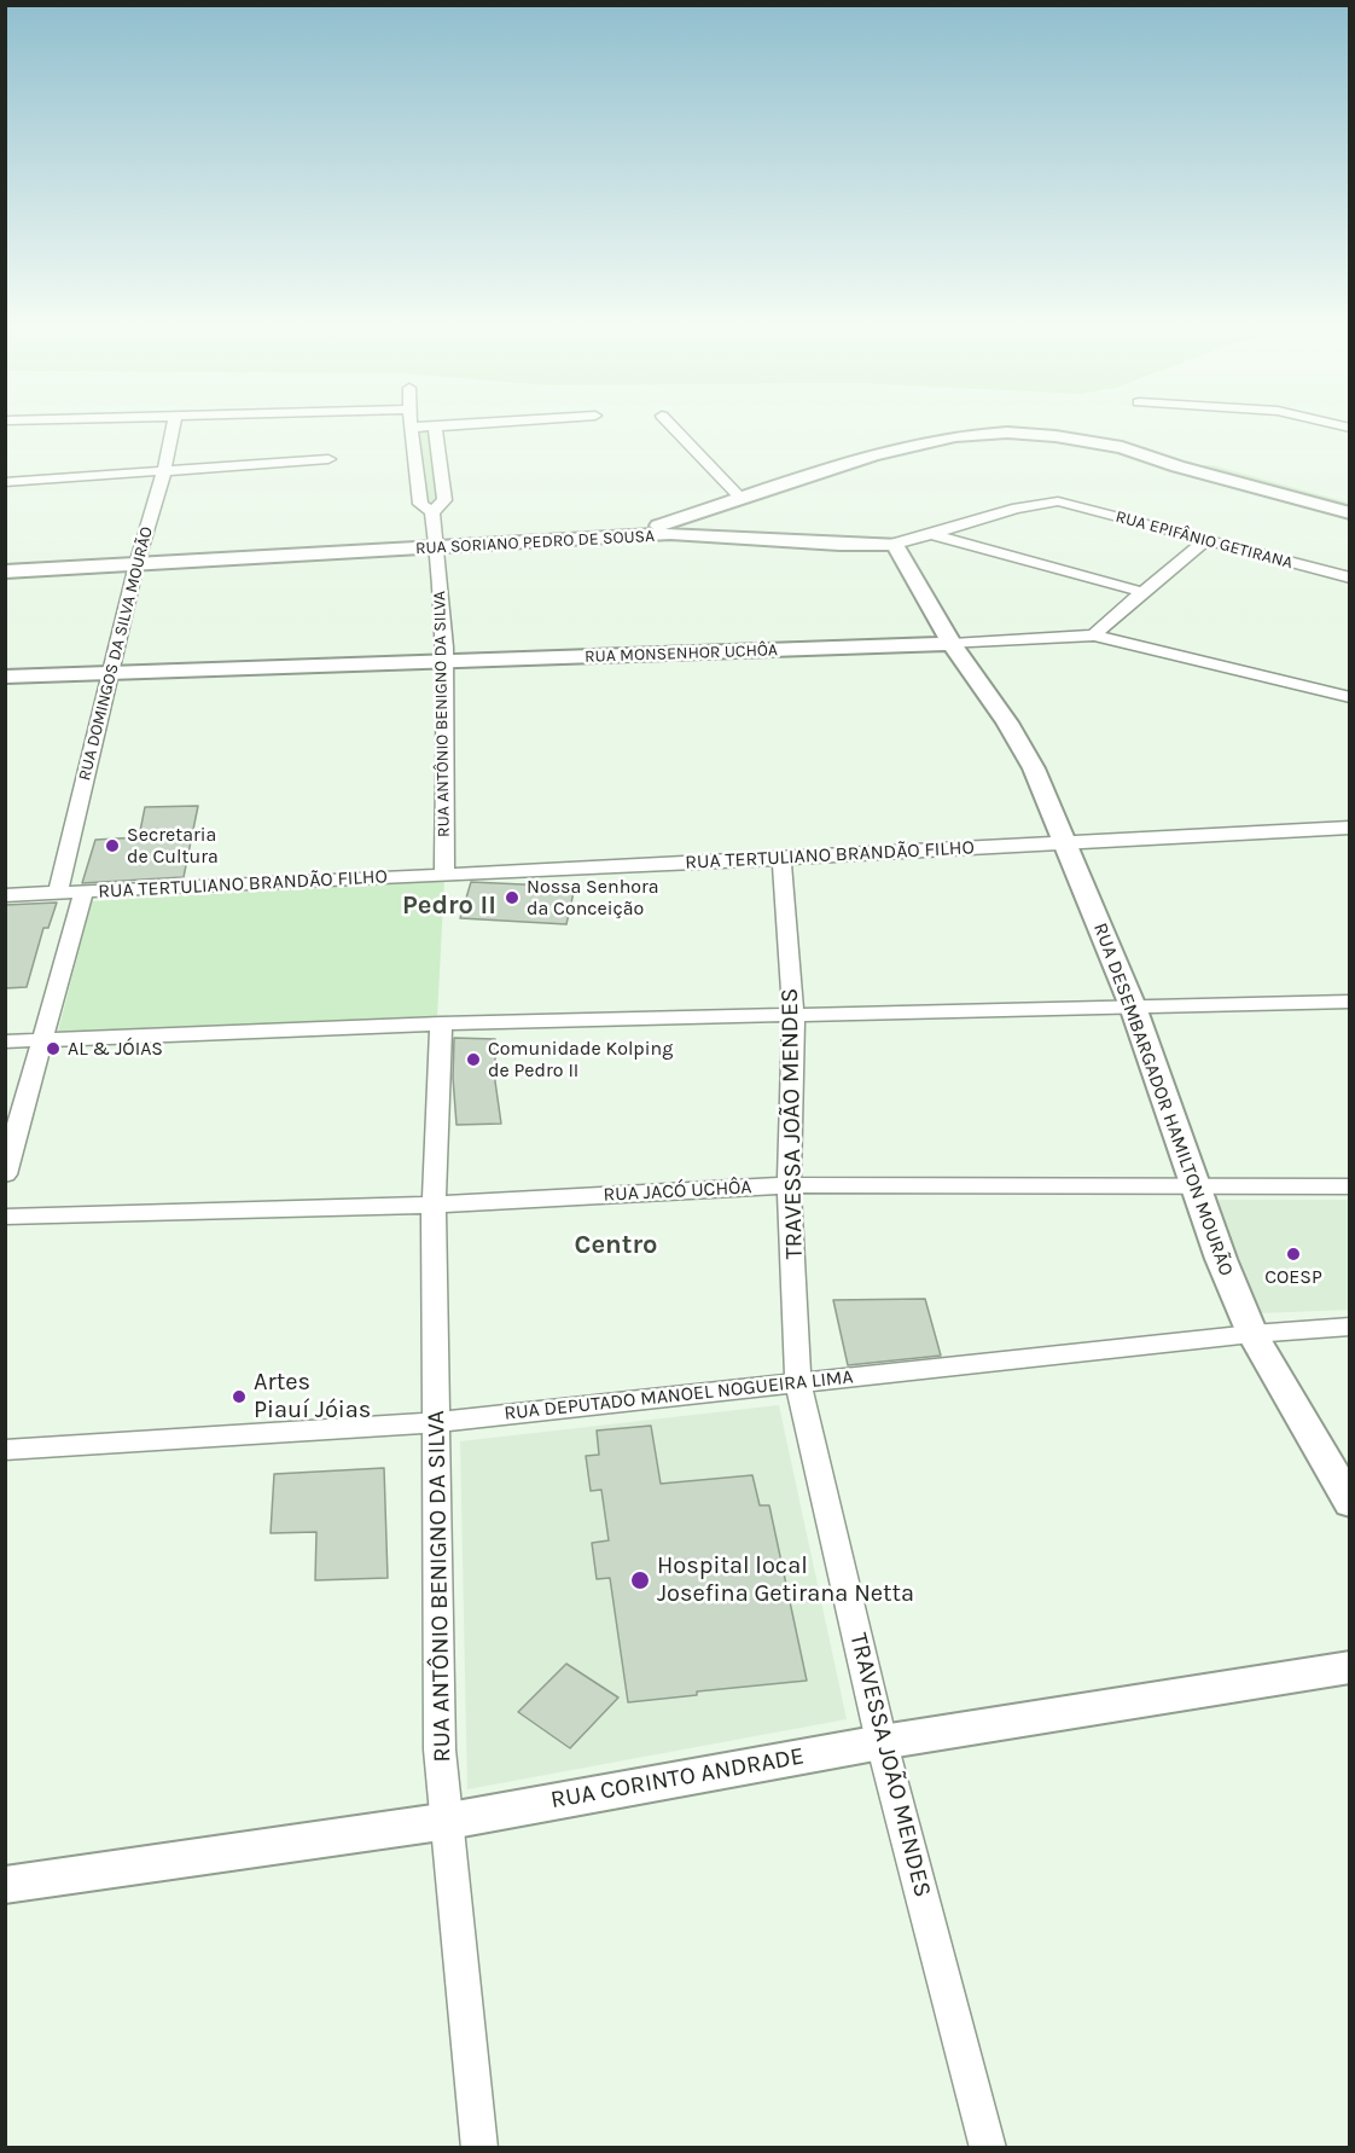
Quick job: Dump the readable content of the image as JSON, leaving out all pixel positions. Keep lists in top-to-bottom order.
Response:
{
  "streets": {
    "street": [
      "RUA EPIFÂNIO GETIRANA",
      "RUA SORIANO PEDRO DE SOUSA",
      "RUA DOMINGOS DA SILVA MOURÃO",
      "RUA MONSENHOR UCHÔA",
      "RUA ANTÔNIO BENIGNO DA SILVA",
      "RUA TERTULIANO BRANDÃO FILHO",
      "RUA DESEMBARGADOR HAMILTON MOURÃO",
      "TRAVESSA JOÃO MENDES",
      "RUA JACÓ UCHÔA",
      "RUA DEPUTADO MANOEL NOGUEIRA LIMA",
      "RUA CORINTO ANDRADE"
    ]
  },
  "crossings": [
    ["RUA EPIFÂNIO GETIRANA", "RUA SORIANO PEDRO DE SOUSA"],
    ["RUA SORIANO PEDRO DE SOUSA", "RUA DOMINGOS DA SILVA MOURÃO"],
    ["RUA SORIANO PEDRO DE SOUSA", "RUA ANTÔNIO BENIGNO DA SILVA"],
    ["RUA SORIANO PEDRO DE SOUSA", "RUA DESEMBARGADOR HAMILTON MOURÃO"],
    ["RUA DOMINGOS DA SILVA MOURÃO", "RUA MONSENHOR UCHÔA"],
    ["RUA DOMINGOS DA SILVA MOURÃO", "RUA TERTULIANO BRANDÃO FILHO"],
    ["RUA MONSENHOR UCHÔA", "RUA ANTÔNIO BENIGNO DA SILVA"],
    ["RUA MONSENHOR UCHÔA", "RUA DESEMBARGADOR HAMILTON MOURÃO"],
    ["RUA ANTÔNIO BENIGNO DA SILVA", "RUA TERTULIANO BRANDÃO FILHO"],
    ["RUA ANTÔNIO BENIGNO DA SILVA", "RUA JACÓ UCHÔA"],
    ["RUA ANTÔNIO BENIGNO DA SILVA", "RUA DEPUTADO MANOEL NOGUEIRA LIMA"],
    ["RUA ANTÔNIO BENIGNO DA SILVA", "RUA CORINTO ANDRADE"],
    ["RUA TERTULIANO BRANDÃO FILHO", "RUA DESEMBARGADOR HAMILTON MOURÃO"],
    ["RUA TERTULIANO BRANDÃO FILHO", "TRAVESSA JOÃO MENDES"],
    ["RUA DESEMBARGADOR HAMILTON MOURÃO", "RUA JACÓ UCHÔA"],
    ["RUA DESEMBARGADOR HAMILTON MOURÃO", "RUA DEPUTADO MANOEL NOGUEIRA LIMA"],
    ["TRAVESSA JOÃO MENDES", "RUA JACÓ UCHÔA"],
    ["TRAVESSA JOÃO MENDES", "RUA DEPUTADO MANOEL NOGUEIRA LIMA"],
    ["TRAVESSA JOÃO MENDES", "RUA CORINTO ANDRADE"]
  ],
  "districts": ["Pedro II", "Centro"],
  "places": [
    "Secretaria de Cultura",
    "Nossa Senhora da Conceição",
    "AL & JÓIAS",
    "Comunidade Kolping de Pedro II",
    "COESP",
    "Artes Piauí Jóias",
    "Hospital local Josefina Getirana Netta"
  ]
}
